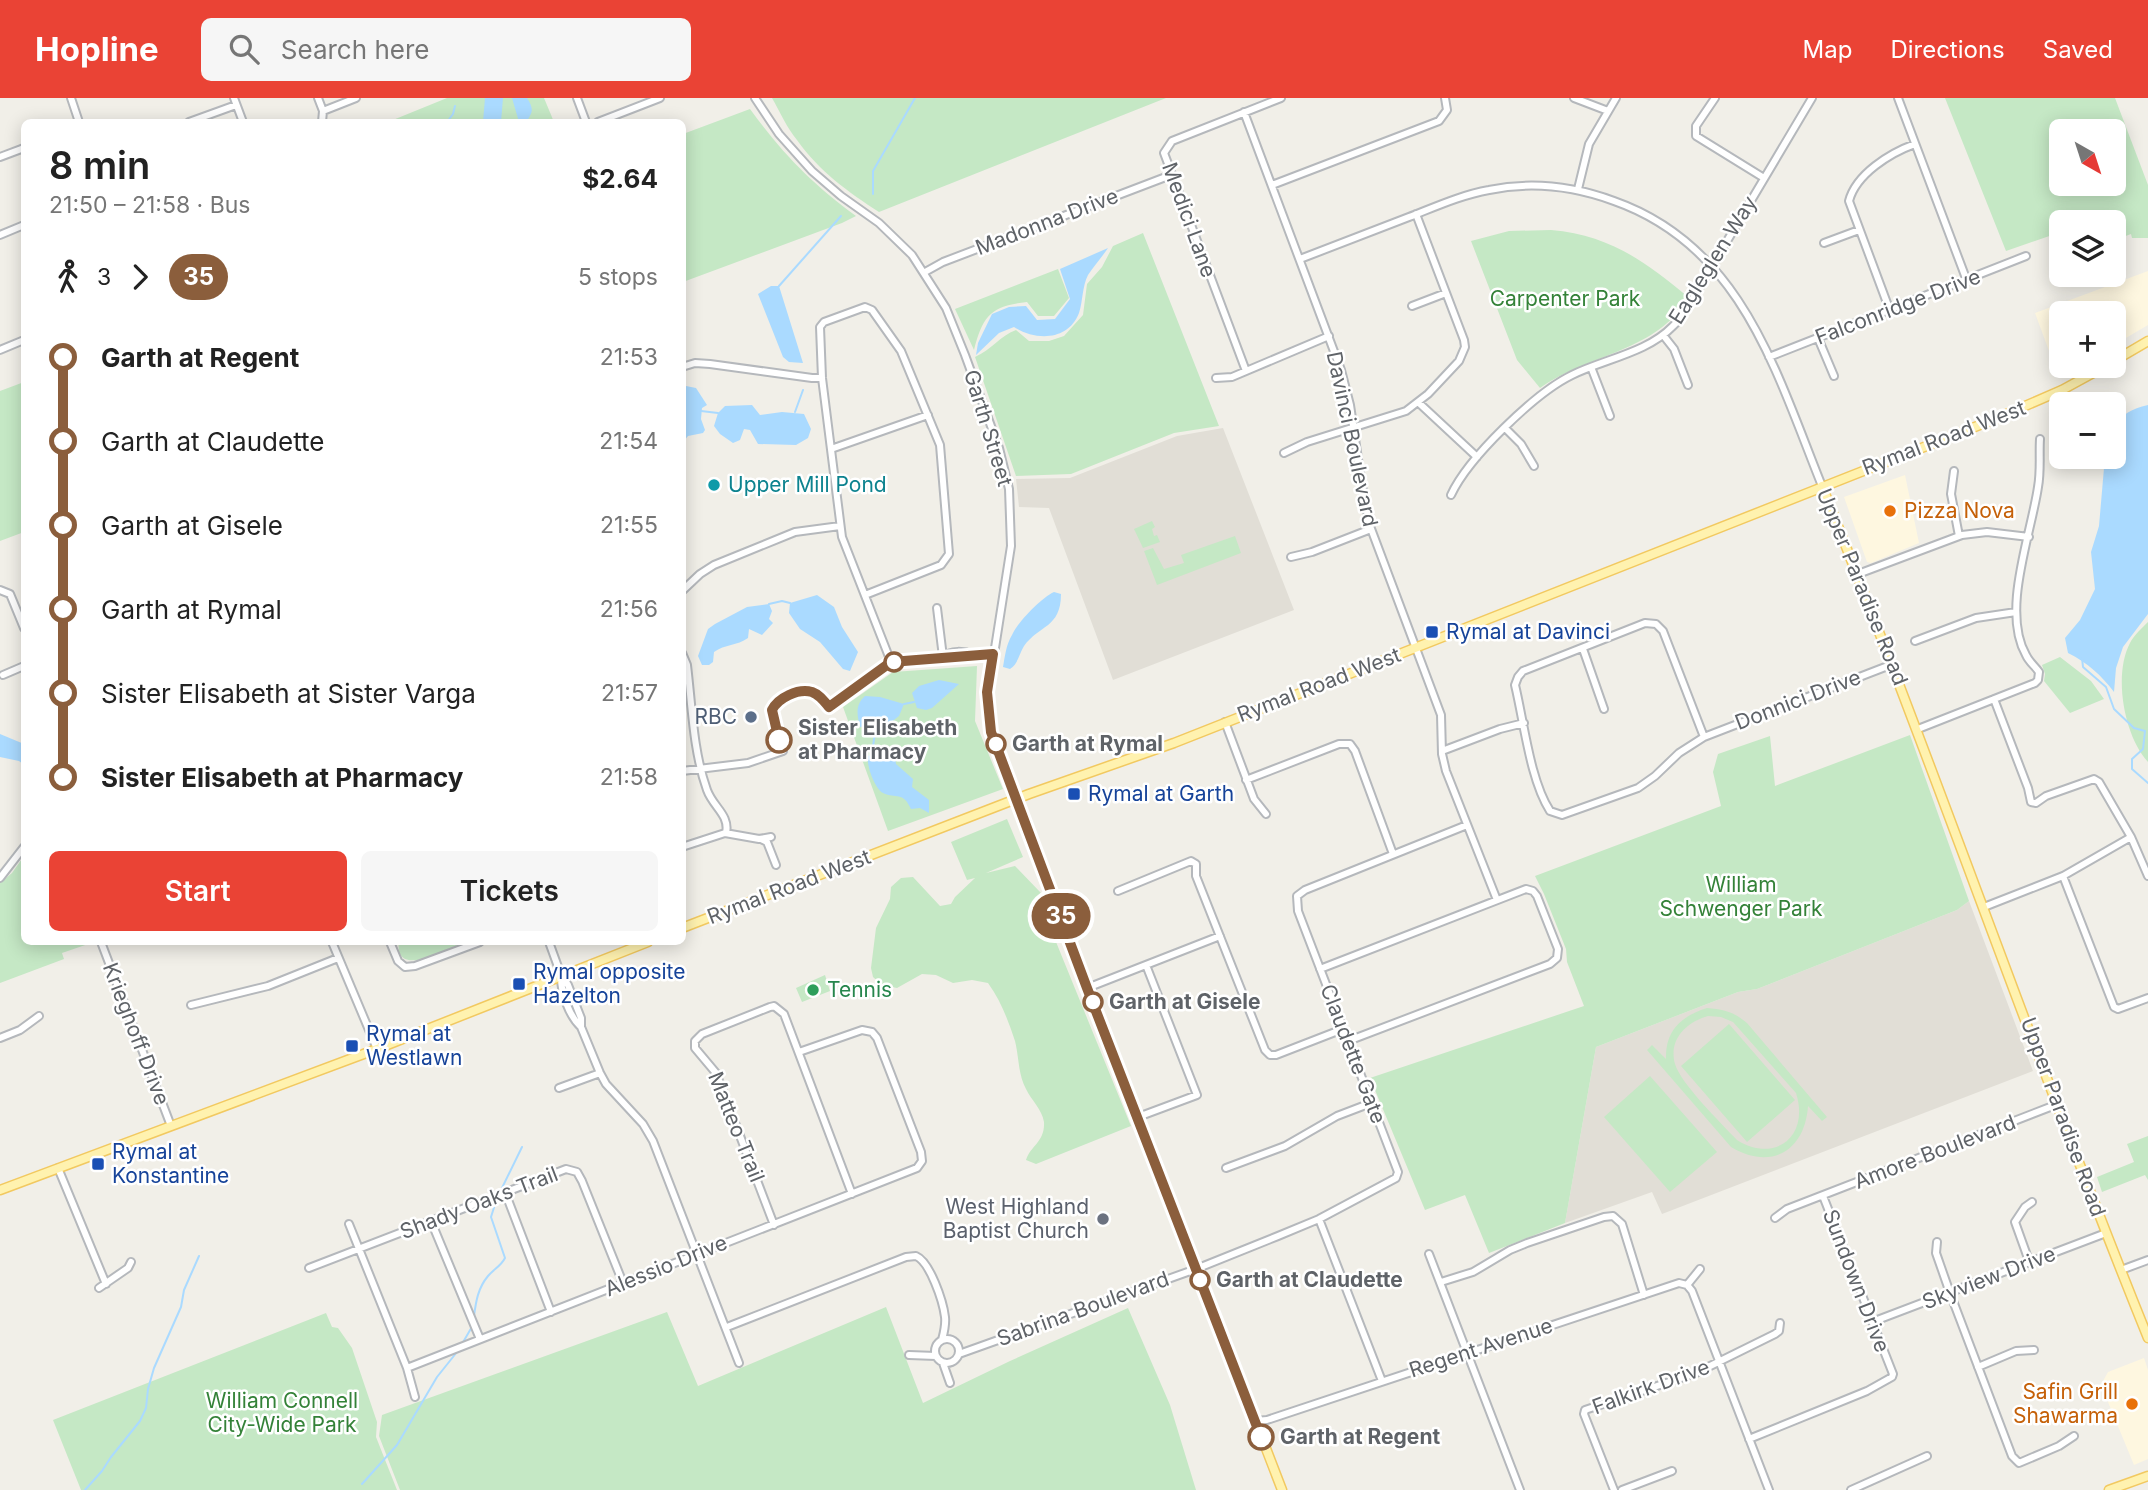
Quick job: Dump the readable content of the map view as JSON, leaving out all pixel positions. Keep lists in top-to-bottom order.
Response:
{
  "streets": {
    "main road": ["Garth Street", "Rymal Road West", "Upper Paradise Road"],
    "street": [
      "Medici Lane",
      "Madonna Drive",
      "Eagleglen Way",
      "Falconridge Drive",
      "Davinci Boulevard",
      "Donnici Drive",
      "Krieghoff Drive",
      "Claudette Gate",
      "Matteo Trail",
      "Amore Boulevard",
      "Shady Oaks Trail",
      "Alessio Drive",
      "Skyview Drive",
      "Sundown Drive",
      "Sabrina Boulevard",
      "Regent Avenue",
      "Falkirk Drive"
    ]
  },
  "crossings": [
    ["Medici Lane", "Madonna Drive"],
    ["Medici Lane", "Davinci Boulevard"],
    ["Madonna Drive", "Garth Street"],
    ["Eagleglen Way", "Upper Paradise Road"],
    ["Falconridge Drive", "Upper Paradise Road"],
    ["Garth Street", "Rymal Road West"],
    ["Garth Street", "Claudette Gate"],
    ["Garth Street", "Sabrina Boulevard"],
    ["Garth Street", "Regent Avenue"],
    ["Rymal Road West", "Davinci Boulevard"],
    ["Rymal Road West", "Upper Paradise Road"],
    ["Davinci Boulevard", "Upper Paradise Road"],
    ["Davinci Boulevard", "Claudette Gate"],
    ["Upper Paradise Road", "Donnici Drive"],
    ["Upper Paradise Road", "Amore Boulevard"],
    ["Upper Paradise Road", "Skyview Drive"],
    ["Claudette Gate", "Sabrina Boulevard"],
    ["Matteo Trail", "Alessio Drive"],
    ["Amore Boulevard", "Sundown Drive"],
    ["Shady Oaks Trail", "Alessio Drive"],
    ["Skyview Drive", "Sundown Drive"]
  ],
  "parks": ["Carpenter Park", "William Schwenger Park", "William Connell City-Wide Park"],
  "places": {
    "other": [
      "Upper Mill Pond",
      "Pizza Nova",
      "RBC",
      "Sister Elisabeth at Pharmacy",
      "Garth at Rymal",
      "Tennis",
      "Garth at Gisele",
      "West Highland Baptist Church",
      "Garth at Claudette",
      "Safin Grill Shawarma",
      "Garth at Regent"
    ],
    "transit": [
      "Rymal at Davinci",
      "Rymal at Garth",
      "Rymal opposite Hazelton",
      "Rymal at Westlawn",
      "Rymal at Konstantine"
    ]
  },
  "lines": ["bus line 35"],
  "north": "bottom right",
  "page": {
    "header": "Hopline",
    "search": "Search here",
    "nav": ["Map", "Directions", "Saved"],
    "on_map": "35",
    "map_buttons": ["+", "−"],
    "heading": ["8 min", "21:50 – 21:58 · Bus", "$2.64"],
    "legs": ["3", "35", "5 stops"],
    "list": [
      {
        "name": "Garth at Regent",
        "value": "21:53"
      },
      {
        "name": "Garth at Claudette",
        "value": "21:54"
      },
      {
        "name": "Garth at Gisele",
        "value": "21:55"
      },
      {
        "name": "Garth at Rymal",
        "value": "21:56"
      },
      {
        "name": "Sister Elisabeth at Sister Varga",
        "value": "21:57"
      },
      {
        "name": "Sister Elisabeth at Pharmacy",
        "value": "21:58"
      }
    ],
    "buttons": ["Start", "Tickets"]
  }
}
